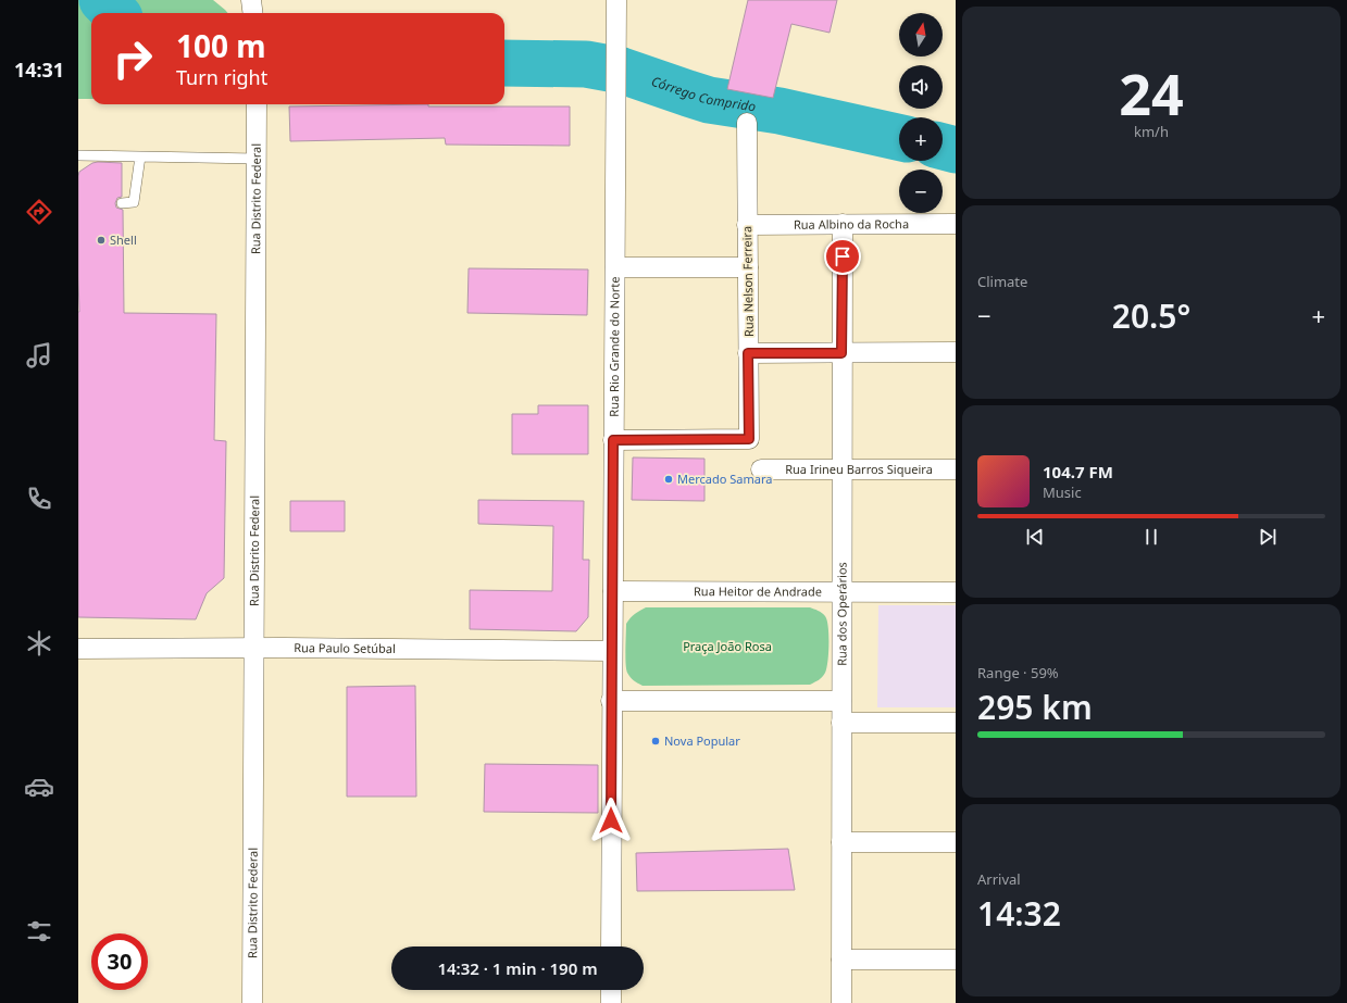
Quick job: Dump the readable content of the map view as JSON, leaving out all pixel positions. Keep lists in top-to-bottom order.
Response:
{
  "streets": {
    "street": [
      "Rua Distrito Federal",
      "Rua Albino da Rocha",
      "Rua Nelson Ferreira",
      "Rua Rio Grande do Norte",
      "Rua Irineu Barros Siqueira",
      "Rua Heitor de Andrade",
      "Rua dos Operários",
      "Rua Paulo Setúbal"
    ]
  },
  "crossings": [
    ["Rua Distrito Federal", "Rua Paulo Setúbal"],
    ["Rua Albino da Rocha", "Rua Nelson Ferreira"],
    ["Rua Albino da Rocha", "Rua dos Operários"],
    ["Rua Nelson Ferreira", "Rua Rio Grande do Norte"],
    ["Rua Rio Grande do Norte", "Rua Heitor de Andrade"],
    ["Rua Rio Grande do Norte", "Rua Paulo Setúbal"],
    ["Rua Irineu Barros Siqueira", "Rua dos Operários"],
    ["Rua Heitor de Andrade", "Rua dos Operários"]
  ],
  "water": ["Córrego Comprido"],
  "parks": ["Praça João Rosa"],
  "places": ["Shell", "Mercado Samara", "Nova Popular"],
  "north": "top",
  "page": {
    "tabs": "14:31",
    "tile": [
      ["24", "km/h"],
      "Climate",
      ["Range · 59%", "295 km"],
      ["Arrival", "14:32"]
    ],
    "map_buttons": ["+", "−"],
    "turn": ["100 m", "Turn right"],
    "heat": ["−", "20.5°", "+"],
    "song": ["104.7 FM", "Music"],
    "limit": "30",
    "trip": "14:32 · 1 min · 190 m"
  }
}
